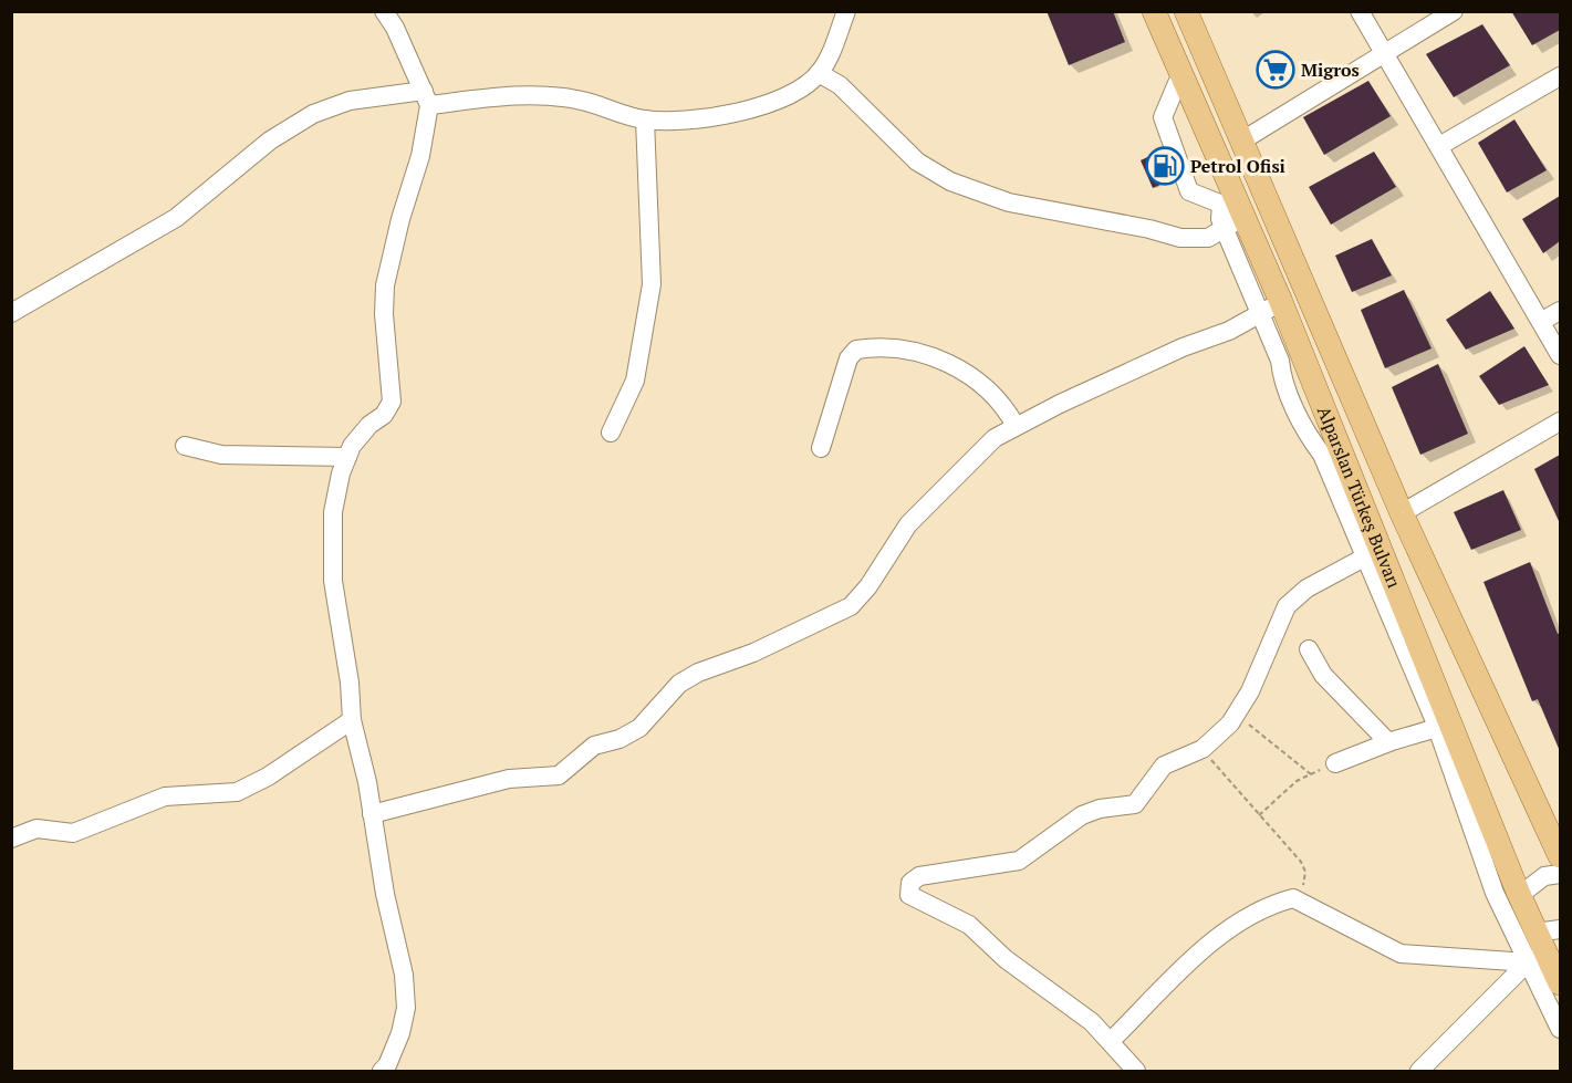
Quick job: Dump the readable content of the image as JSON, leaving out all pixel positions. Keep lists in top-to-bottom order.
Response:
{
  "streets": {
    "main road": ["Alparslan Türkeş Bulvarı"]
  },
  "places": {
    "supermarket": ["Migros"],
    "fuel station": ["Petrol Ofisi"]
  }
}
